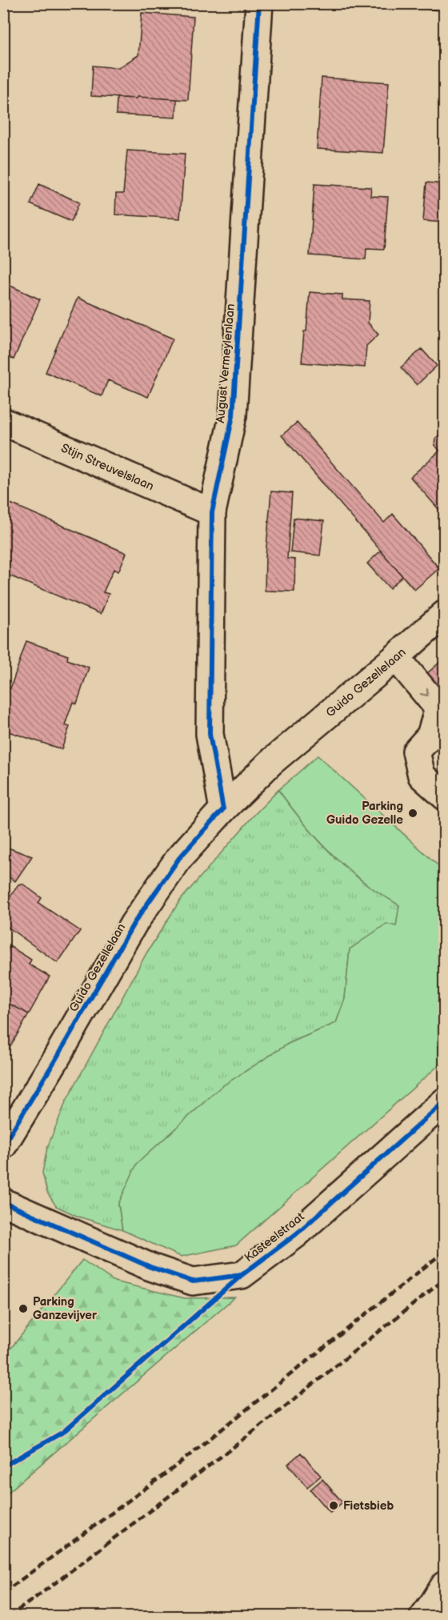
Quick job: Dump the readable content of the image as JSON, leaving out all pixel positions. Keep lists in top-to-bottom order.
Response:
{
  "streets": {
    "street": [
      "August Vermeylenlaan",
      "Stijn Streuvelslaan",
      "Guido Gezellelaan",
      "Kasteelstraat"
    ]
  },
  "crossings": [
    ["August Vermeylenlaan", "Stijn Streuvelslaan"],
    ["August Vermeylenlaan", "Guido Gezellelaan"]
  ],
  "places": ["Parking Guido Gezelle", "Parking Ganzevijver", "Fietsbieb"]
}
